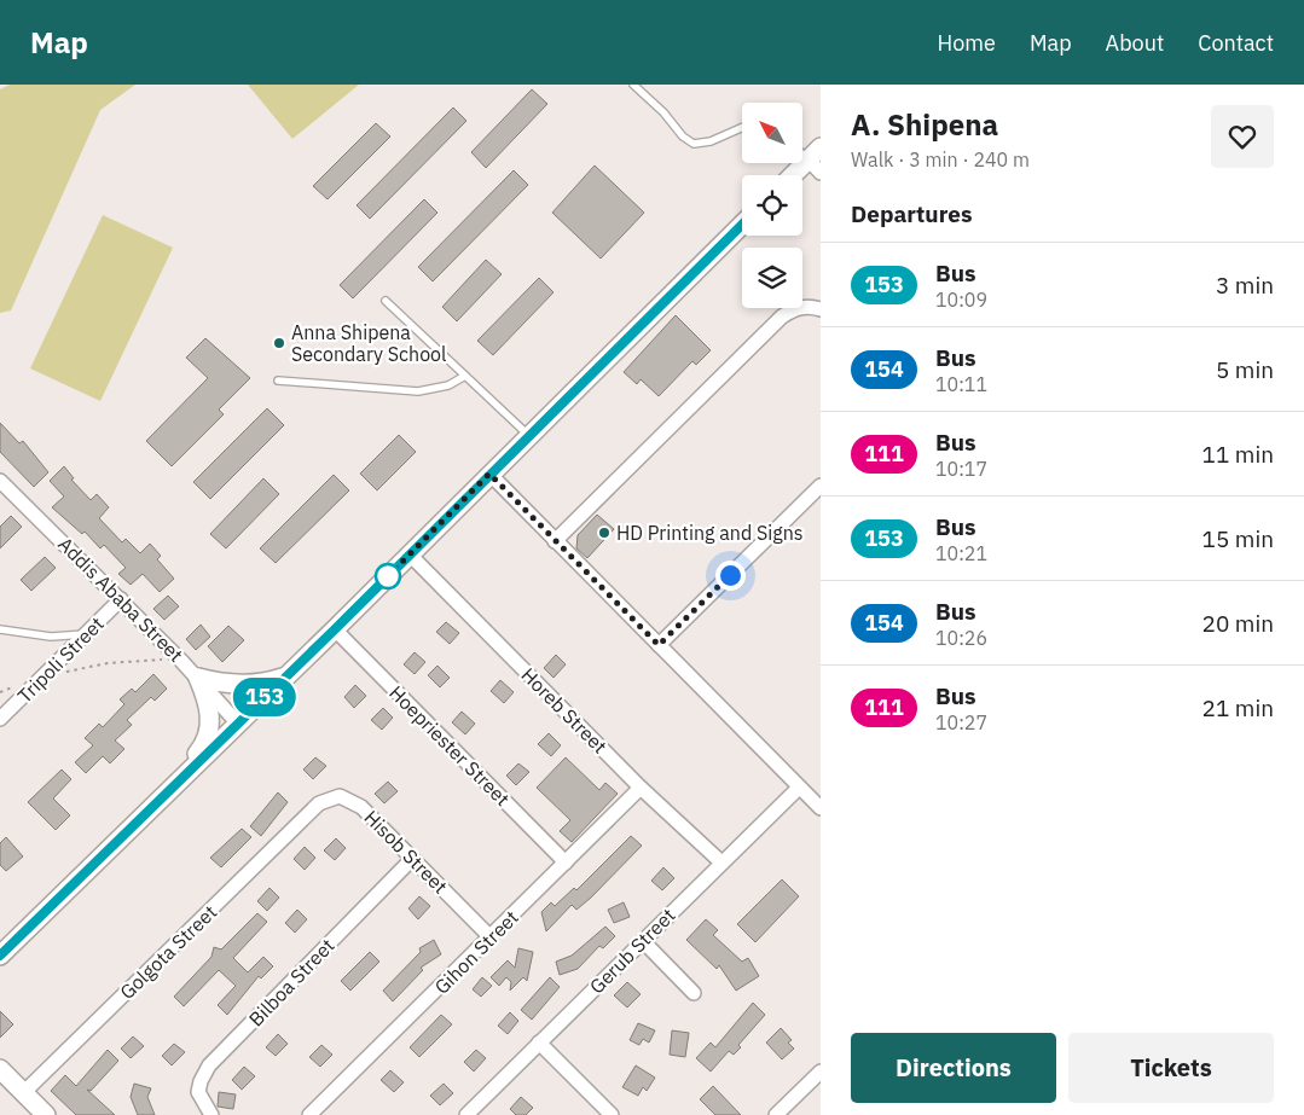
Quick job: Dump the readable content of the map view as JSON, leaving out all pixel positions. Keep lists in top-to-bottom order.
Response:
{
  "streets": {
    "street": [
      "Addis Ababa Street",
      "Tripoli Street",
      "Horeb Street",
      "Hoepriester Street",
      "Hisob Street",
      "Gerub Street",
      "Golgota Street",
      "Gihon Street",
      "Bilboa Street"
    ]
  },
  "crossings": [
    ["Addis Ababa Street", "Tripoli Street"],
    ["Horeb Street", "Gerub Street"],
    ["Horeb Street", "Gihon Street"],
    ["Hoepriester Street", "Gihon Street"],
    ["Hisob Street", "Golgota Street"],
    ["Hisob Street", "Gihon Street"],
    ["Hisob Street", "Bilboa Street"]
  ],
  "places": ["Anna Shipena Secondary School", "HD Printing and Signs"],
  "lines": ["bus line 153"],
  "north": "top left",
  "page": {
    "header": "Map",
    "nav": [
      "Home",
      "Map",
      "About",
      "Contact"
    ],
    "on_map": "153",
    "heading": [
      ["A. Shipena", "Walk · 3 min · 240 m"],
      "Departures"
    ],
    "list": [
      {
        "mark": "153",
        "name": "Bus",
        "note": "10:09",
        "value": "3 min"
      },
      {
        "mark": "154",
        "name": "Bus",
        "note": "10:11",
        "value": "5 min"
      },
      {
        "mark": "111",
        "name": "Bus",
        "note": "10:17",
        "value": "11 min"
      },
      {
        "mark": "153",
        "name": "Bus",
        "note": "10:21",
        "value": "15 min"
      },
      {
        "mark": "154",
        "name": "Bus",
        "note": "10:26",
        "value": "20 min"
      },
      {
        "mark": "111",
        "name": "Bus",
        "note": "10:27",
        "value": "21 min"
      }
    ],
    "buttons": ["Directions", "Tickets"]
  }
}
